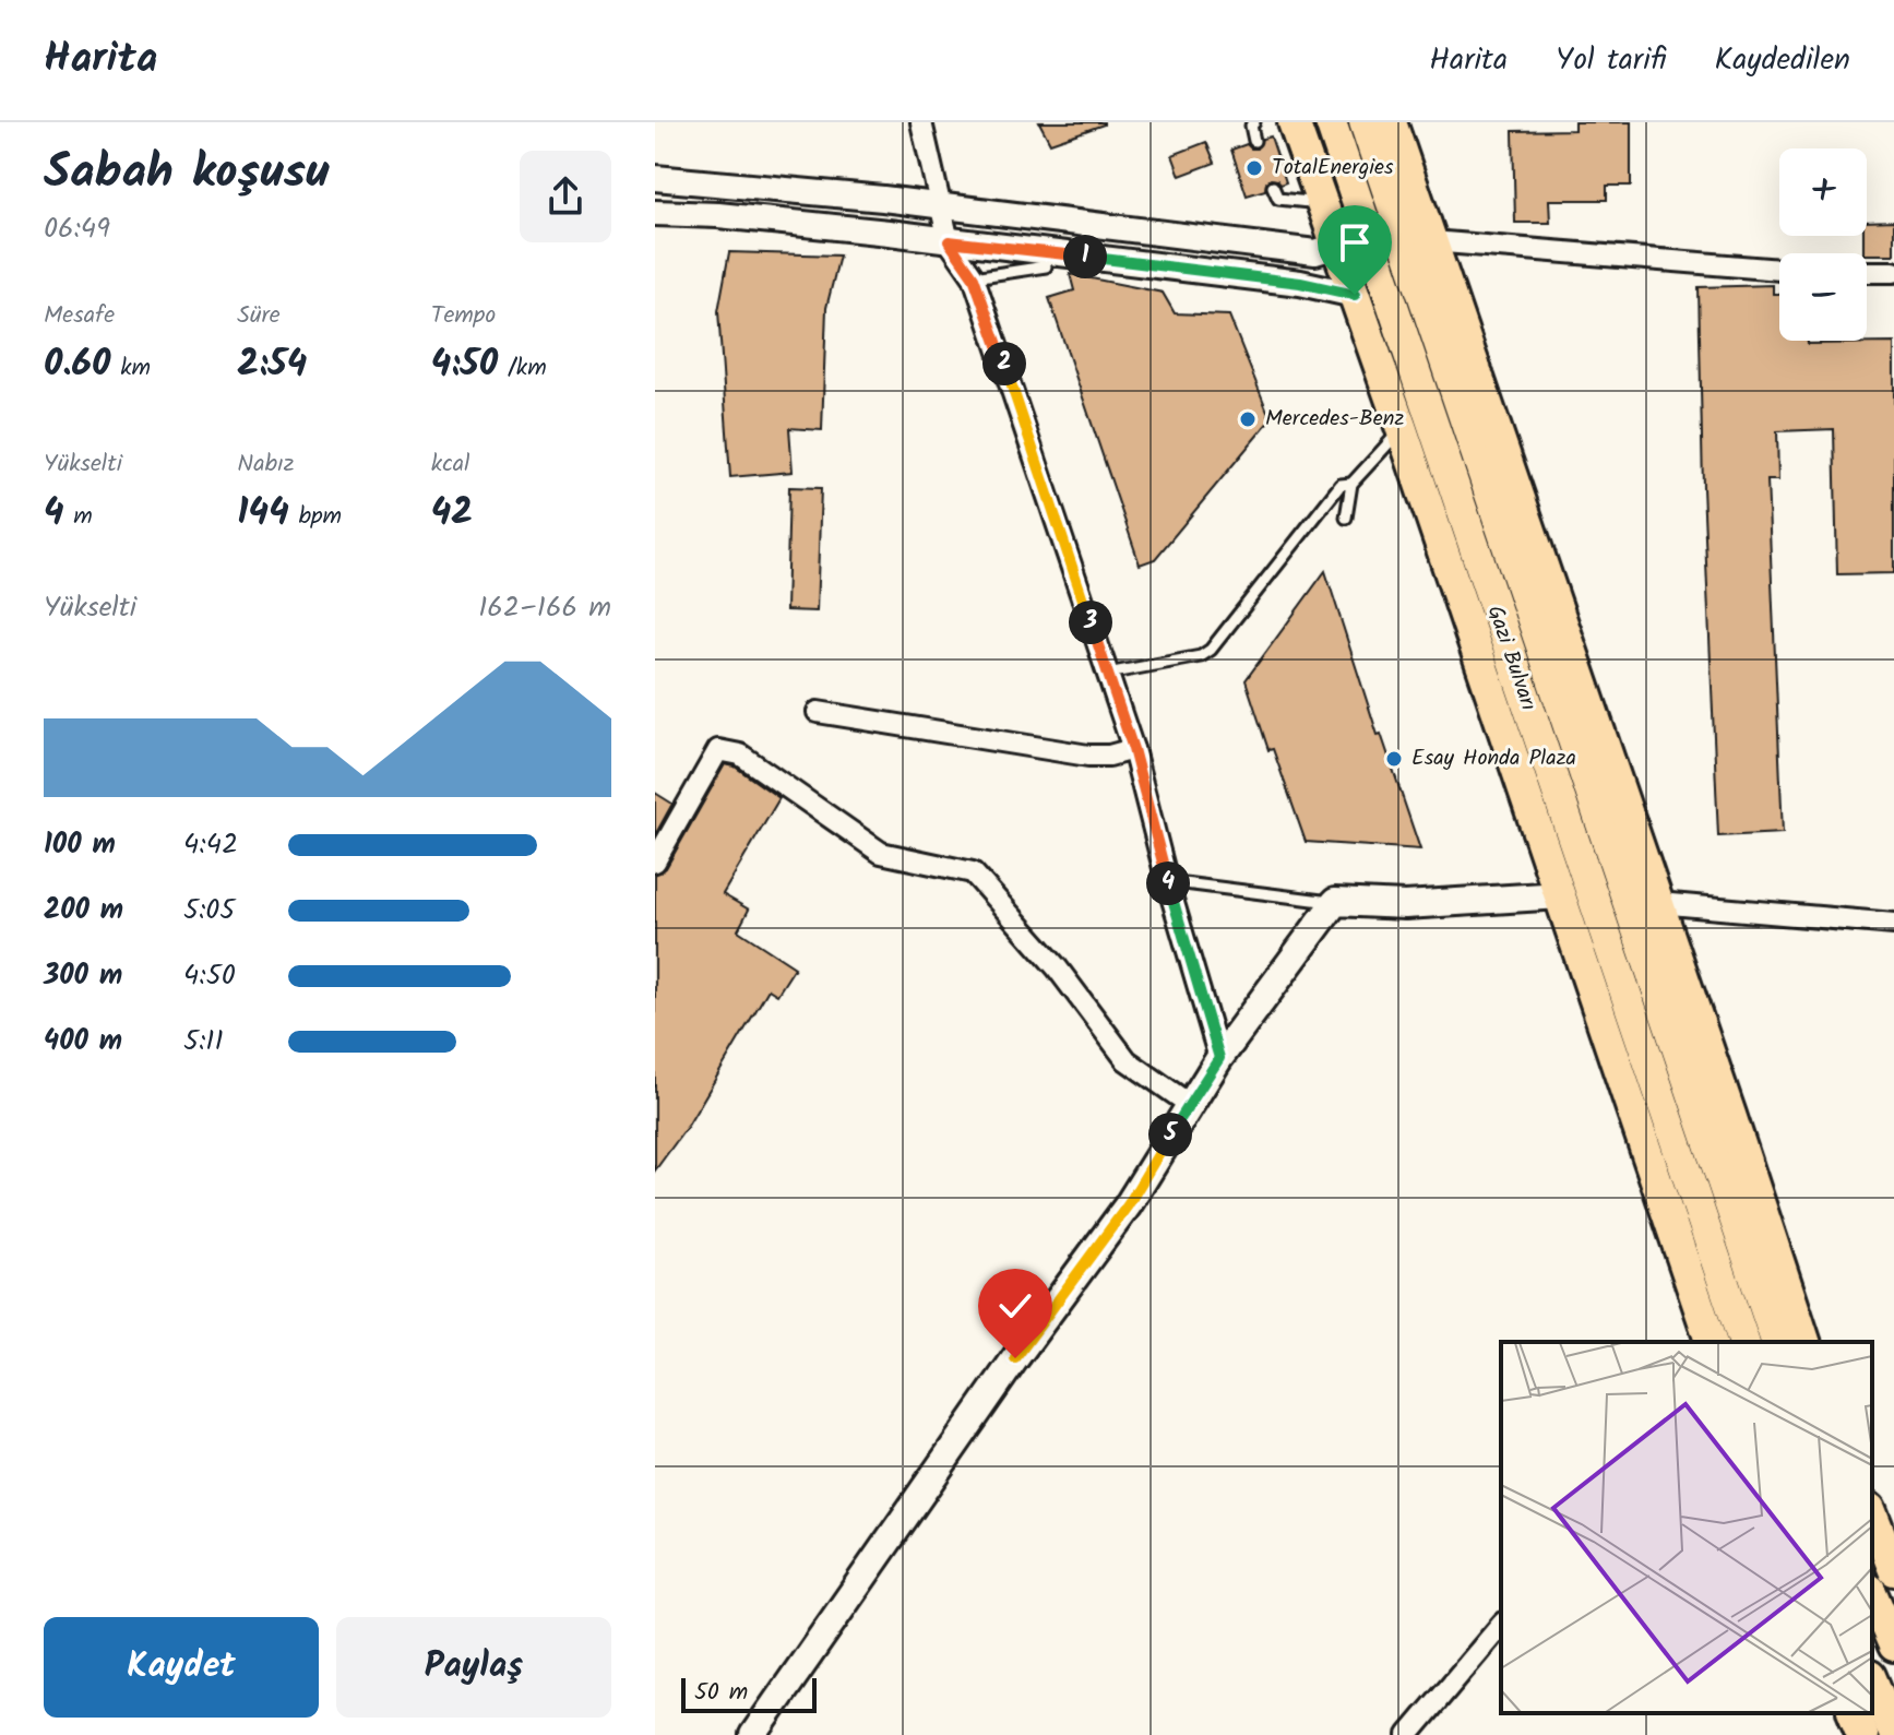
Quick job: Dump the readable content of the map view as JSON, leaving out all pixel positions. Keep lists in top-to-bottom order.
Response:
{
  "streets": {
    "highway": ["Gazi Bulvarı"]
  },
  "places": ["TotalEnergies", "Mercedes-Benz", "Esay Honda Plaza"],
  "scale_bar": "50 m",
  "page": {
    "header": "Harita",
    "nav": ["Harita", "Yol tarifi", "Kaydedilen"],
    "heading": ["Sabah koşusu", "06:49"],
    "map_buttons": ["+", "−"],
    "pins": [
      "1",
      "2",
      "3",
      "4",
      "5"
    ],
    "stats": [
      ["Mesafe", "0.60 km"],
      ["Süre", "2:54"],
      ["Tempo", "4:50 /km"],
      ["Yükselti", "4 m"],
      ["Nabız", "144 bpm"],
      ["kcal", "42"]
    ],
    "chart": ["Yükselti", "162–166 m"],
    "list": [
      {
        "name": "100 m",
        "note": "4:42"
      },
      {
        "name": "200 m",
        "note": "5:05"
      },
      {
        "name": "300 m",
        "note": "4:50"
      },
      {
        "name": "400 m",
        "note": "5:11"
      }
    ],
    "buttons": ["Kaydet", "Paylaş"],
    "scale": "50 m"
  }
}
